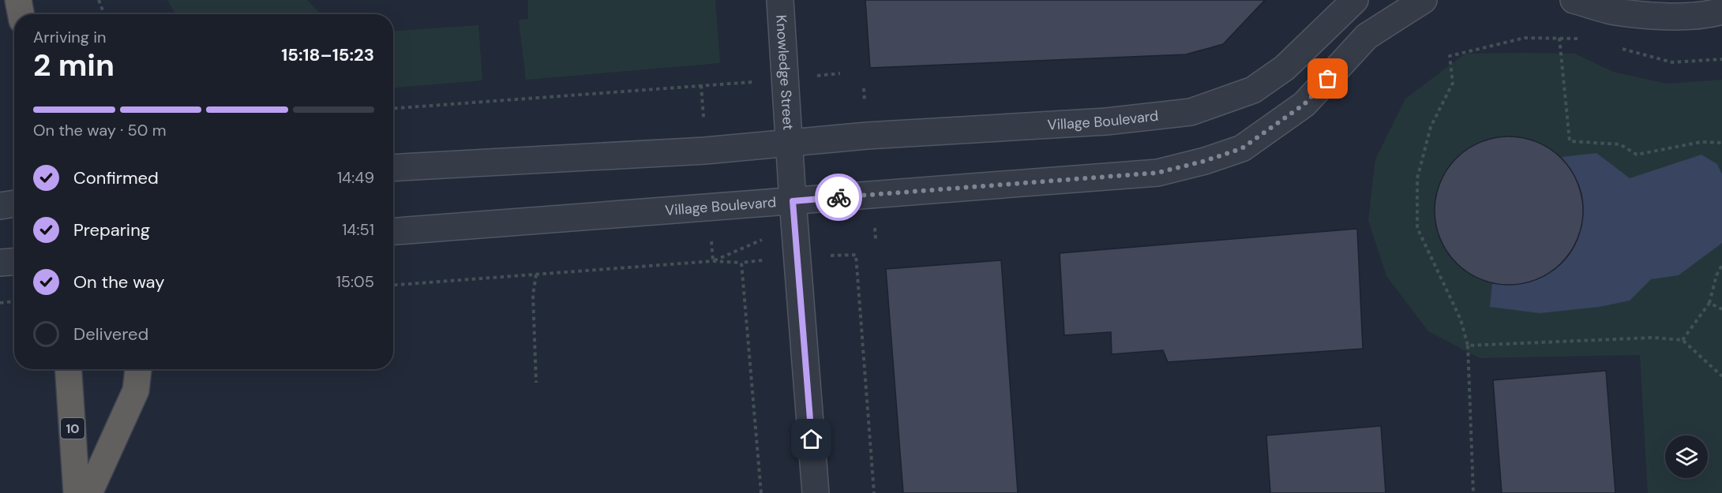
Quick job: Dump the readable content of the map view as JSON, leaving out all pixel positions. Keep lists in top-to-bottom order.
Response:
{
  "streets": {
    "highway": ["10"],
    "street": ["Knowledge Street", "Village Boulevard"]
  },
  "crossings": [
    ["Knowledge Street", "Village Boulevard"]
  ],
  "page": {
    "heading": ["2 min", "Arriving in", "15:18–15:23"],
    "bar": "On the way · 50 m",
    "list": [
      ["Confirmed", "14:49"],
      ["Preparing", "14:51"],
      ["On the way", "15:05"],
      "Delivered"
    ]
  }
}
